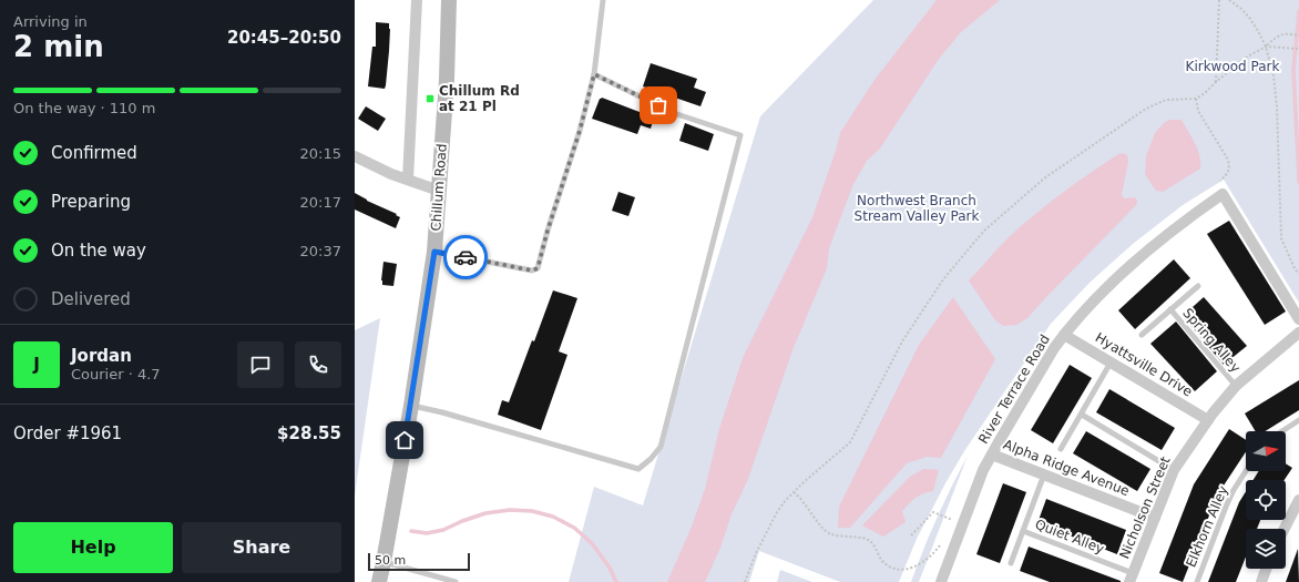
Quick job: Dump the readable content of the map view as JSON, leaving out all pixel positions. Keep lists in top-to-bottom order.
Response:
{
  "streets": {
    "main road": ["Chillum Road"],
    "street": [
      "Hyattsville Drive",
      "River Terrace Road",
      "Alpha Ridge Avenue",
      "Nicholson Street"
    ],
    "lane": ["Spring Alley", "Elkhorn Alley", "Quiet Alley"]
  },
  "crossings": [
    ["Spring Alley", "Nicholson Street"],
    ["Hyattsville Drive", "River Terrace Road"],
    ["Hyattsville Drive", "Nicholson Street"],
    ["River Terrace Road", "Alpha Ridge Avenue"],
    ["Alpha Ridge Avenue", "Nicholson Street"],
    ["Alpha Ridge Avenue", "Quiet Alley"],
    ["Nicholson Street", "Quiet Alley"]
  ],
  "parks": ["Kirkwood Park", "Northwest Branch Stream Valley Park"],
  "places": {
    "transit": ["Chillum Rd at 21 Pl"]
  },
  "scale_bar": "50 m",
  "north": "right",
  "page": {
    "heading": ["2 min", "Arriving in", "20:45–20:50"],
    "panel": [
      "Jordan",
      "Courier · 4.7",
      "Order #1961",
      "$28.55"
    ],
    "bar": "On the way · 110 m",
    "list": [
      ["Confirmed", "20:15"],
      ["Preparing", "20:17"],
      ["On the way", "20:37"],
      "Delivered"
    ],
    "round": "J",
    "buttons": ["Help", "Share"],
    "scale": "50 m"
  }
}
